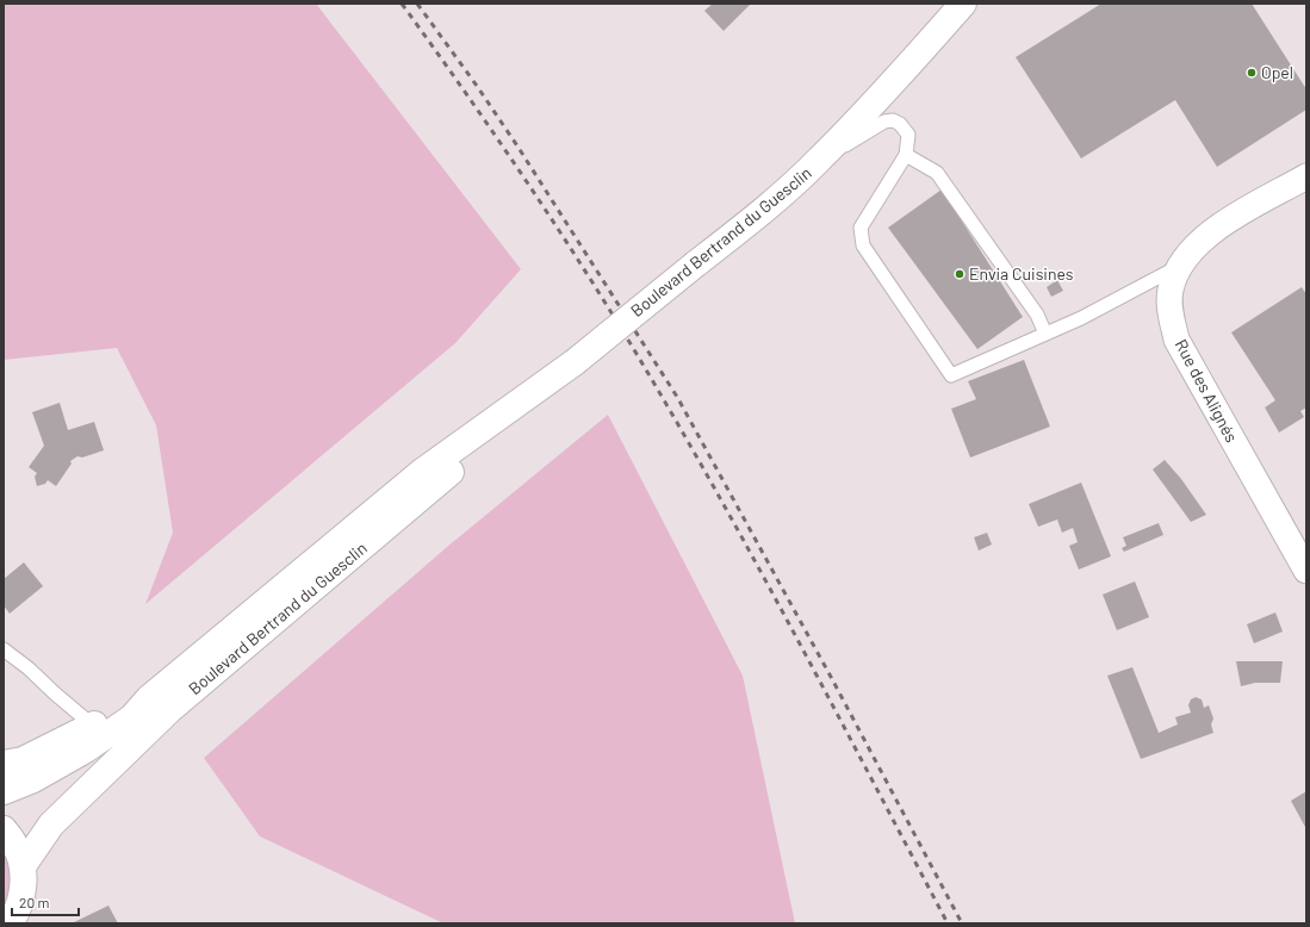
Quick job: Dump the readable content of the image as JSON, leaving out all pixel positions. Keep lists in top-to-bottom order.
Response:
{
  "streets": {
    "main road": ["Boulevard Bertrand du Guesclin"],
    "street": ["Rue des Alignés"]
  },
  "places": ["Opel", "Envia Cuisines"],
  "scale_bar": "20 m"
}
